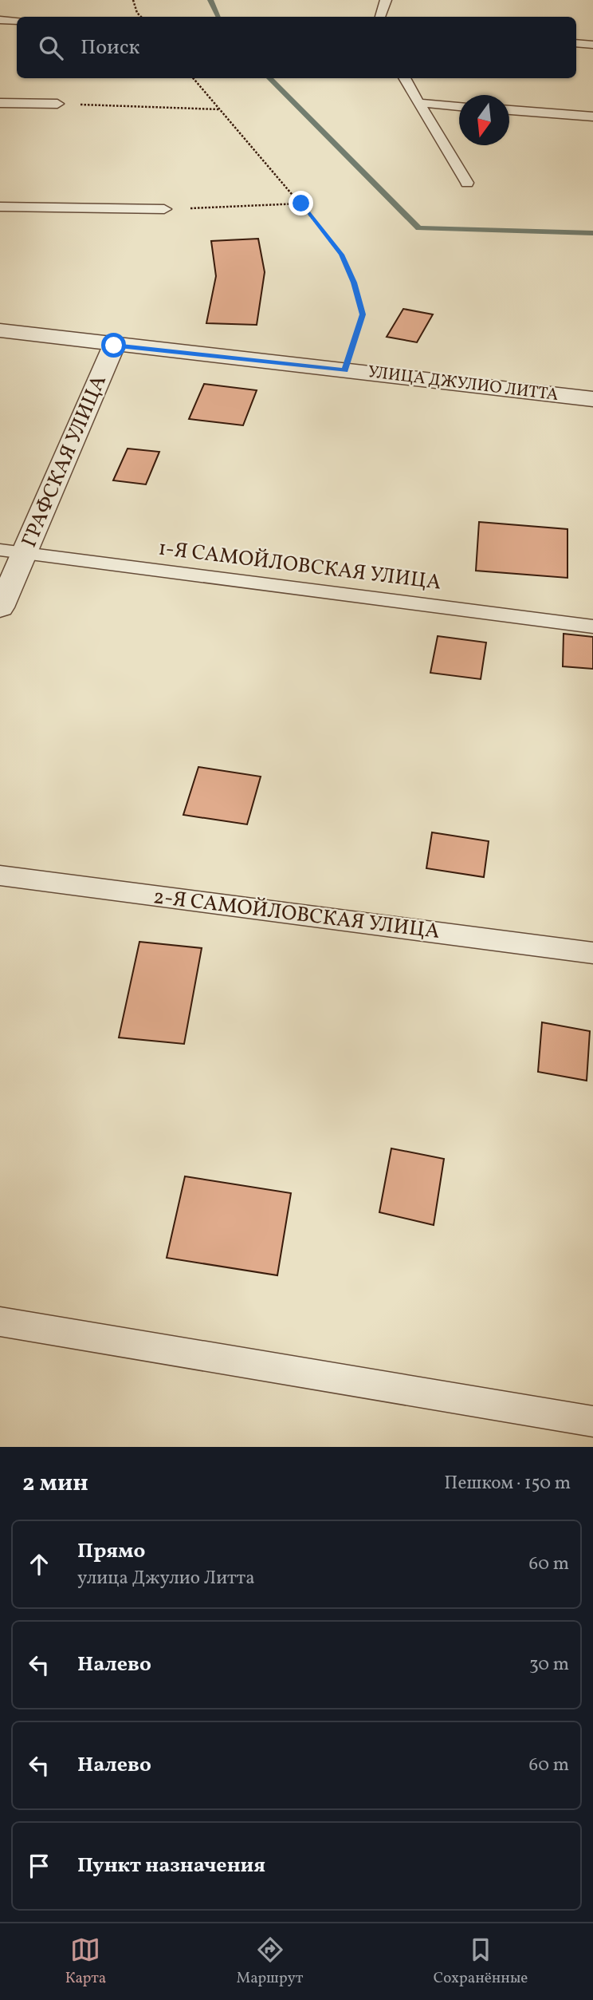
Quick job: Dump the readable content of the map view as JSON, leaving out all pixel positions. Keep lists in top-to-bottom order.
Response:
{
  "streets": {
    "street": ["УЛИЦА ДЖУЛИО ЛИТТА", "ГРАФСКАЯ УЛИЦА"],
    "lane": ["1-Я САМОЙЛОВСКАЯ УЛИЦА", "2-Я САМОЙЛОВСКАЯ УЛИЦА"]
  },
  "crossings": [
    ["УЛИЦА ДЖУЛИО ЛИТТА", "ГРАФСКАЯ УЛИЦА"],
    ["ГРАФСКАЯ УЛИЦА", "1-Я САМОЙЛОВСКАЯ УЛИЦА"]
  ],
  "north": "bottom",
  "page": {
    "search": "Поиск",
    "heading": ["2 мин", "Пешком · 150 m"],
    "list": [
      ["Прямо", "улица Джулио Литта", "60 m"],
      ["Налево", "30 m"],
      ["Налево", "60 m"],
      "Пункт назначения"
    ],
    "nav": ["Карта", "Маршрут", "Сохранённые"]
  }
}
